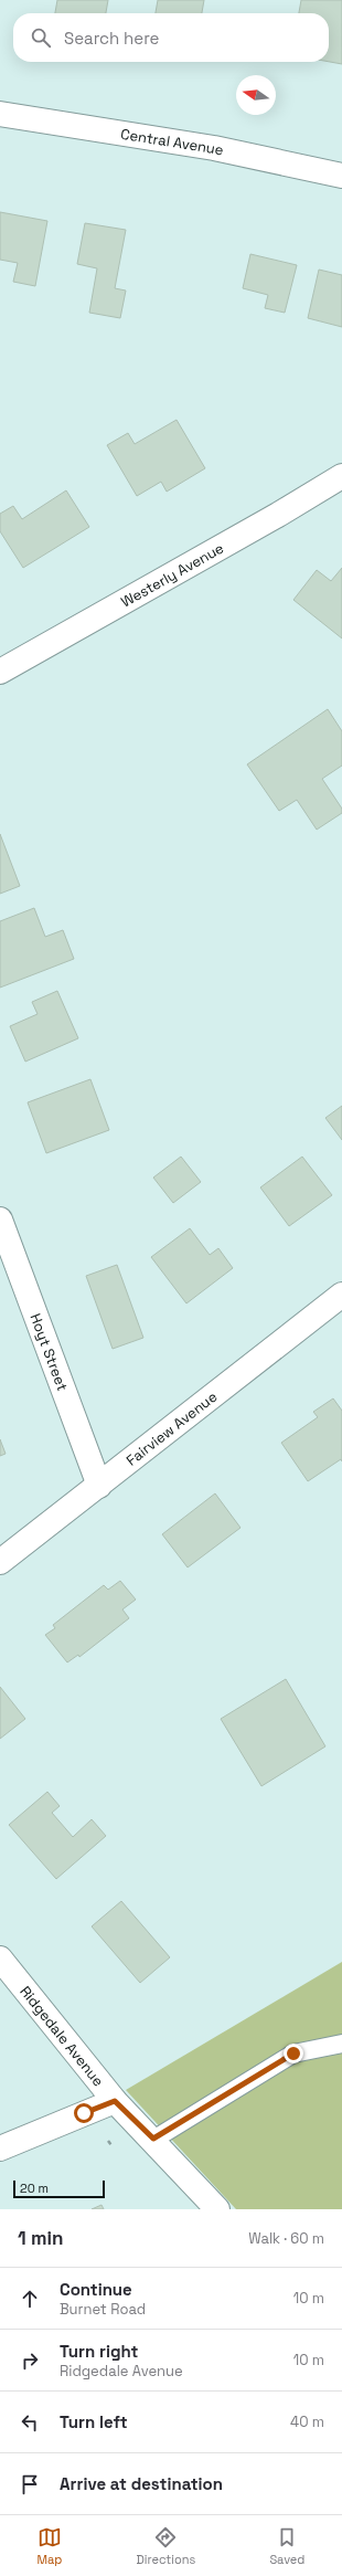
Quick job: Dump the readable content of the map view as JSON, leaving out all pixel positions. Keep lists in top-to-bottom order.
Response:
{
  "streets": {
    "street": [
      "Central Avenue",
      "Westerly Avenue",
      "Hoyt Street",
      "Fairview Avenue",
      "Ridgedale Avenue"
    ]
  },
  "crossings": [
    ["Hoyt Street", "Fairview Avenue"]
  ],
  "scale_bar": "20 m",
  "north": "left",
  "page": {
    "search": "Search here",
    "scale": "20 m",
    "heading": ["1 min", "Walk · 60 m"],
    "list": [
      ["Continue", "Burnet Road", "10 m"],
      ["Turn right", "Ridgedale Avenue", "10 m"],
      ["Turn left", "40 m"],
      "Arrive at destination"
    ],
    "nav": ["Map", "Directions", "Saved"]
  }
}
